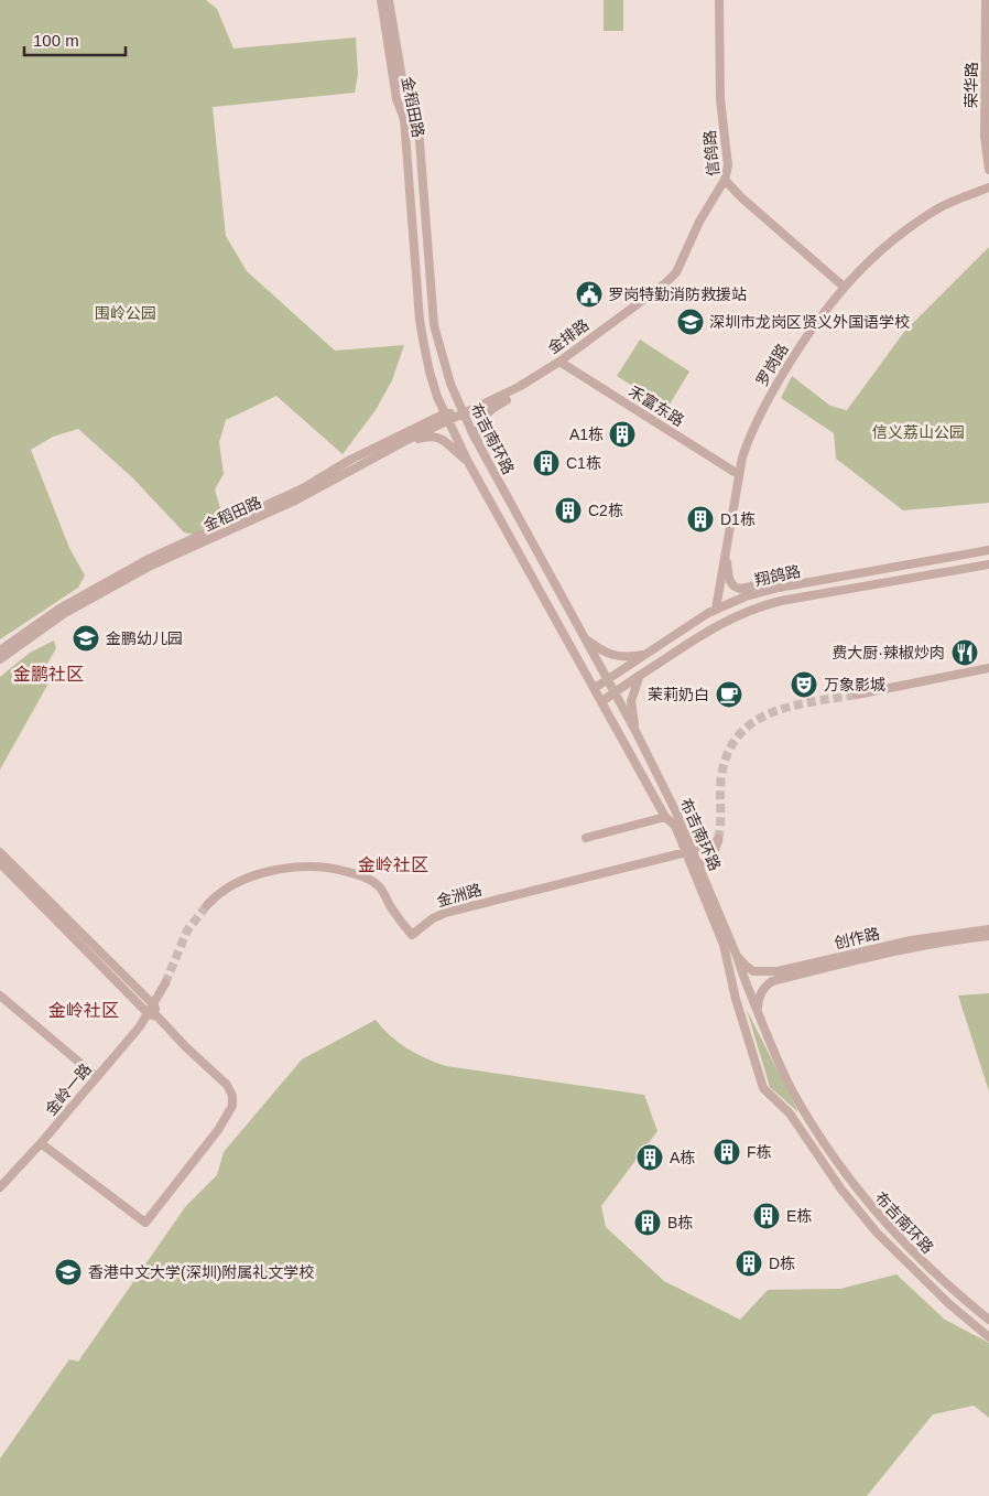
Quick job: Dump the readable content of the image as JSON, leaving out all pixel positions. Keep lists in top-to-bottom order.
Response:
{
  "streets": {
    "street": [
      "荣华路",
      "金稻田路",
      "信鸽路",
      "金排路",
      "罗岗路",
      "禾富东路",
      "布吉南环路",
      "翔鸽路",
      "金洲路",
      "创作路",
      "金岭一路"
    ]
  },
  "crossings": [
    ["金稻田路", "金排路"],
    ["金稻田路", "布吉南环路"],
    ["信鸽路", "金排路"],
    ["信鸽路", "罗岗路"],
    ["金排路", "禾富东路"],
    ["金排路", "布吉南环路"],
    ["罗岗路", "禾富东路"],
    ["罗岗路", "翔鸽路"],
    ["布吉南环路", "翔鸽路"],
    ["布吉南环路", "金洲路"],
    ["布吉南环路", "创作路"]
  ],
  "districts": ["金鹏社区", "金岭社区", "金岭社区"],
  "parks": ["围岭公园", "信义荔山公园"],
  "places": {
    "public building": ["罗岗特勤消防救援站"],
    "school or university": ["深圳市龙岗区贤义外国语学校", "金鹏幼儿园", "香港中文大学(深圳)附属礼文学校"],
    "building": [
      "A1栋",
      "C1栋",
      "C2栋",
      "D1栋",
      "F栋",
      "A栋",
      "E栋",
      "B栋",
      "D栋"
    ],
    "restaurant": ["费大厨·辣椒炒肉"],
    "theatre": ["万象影城"],
    "cafe": ["茉莉奶白"]
  },
  "scale_bar": "100 m"
}
